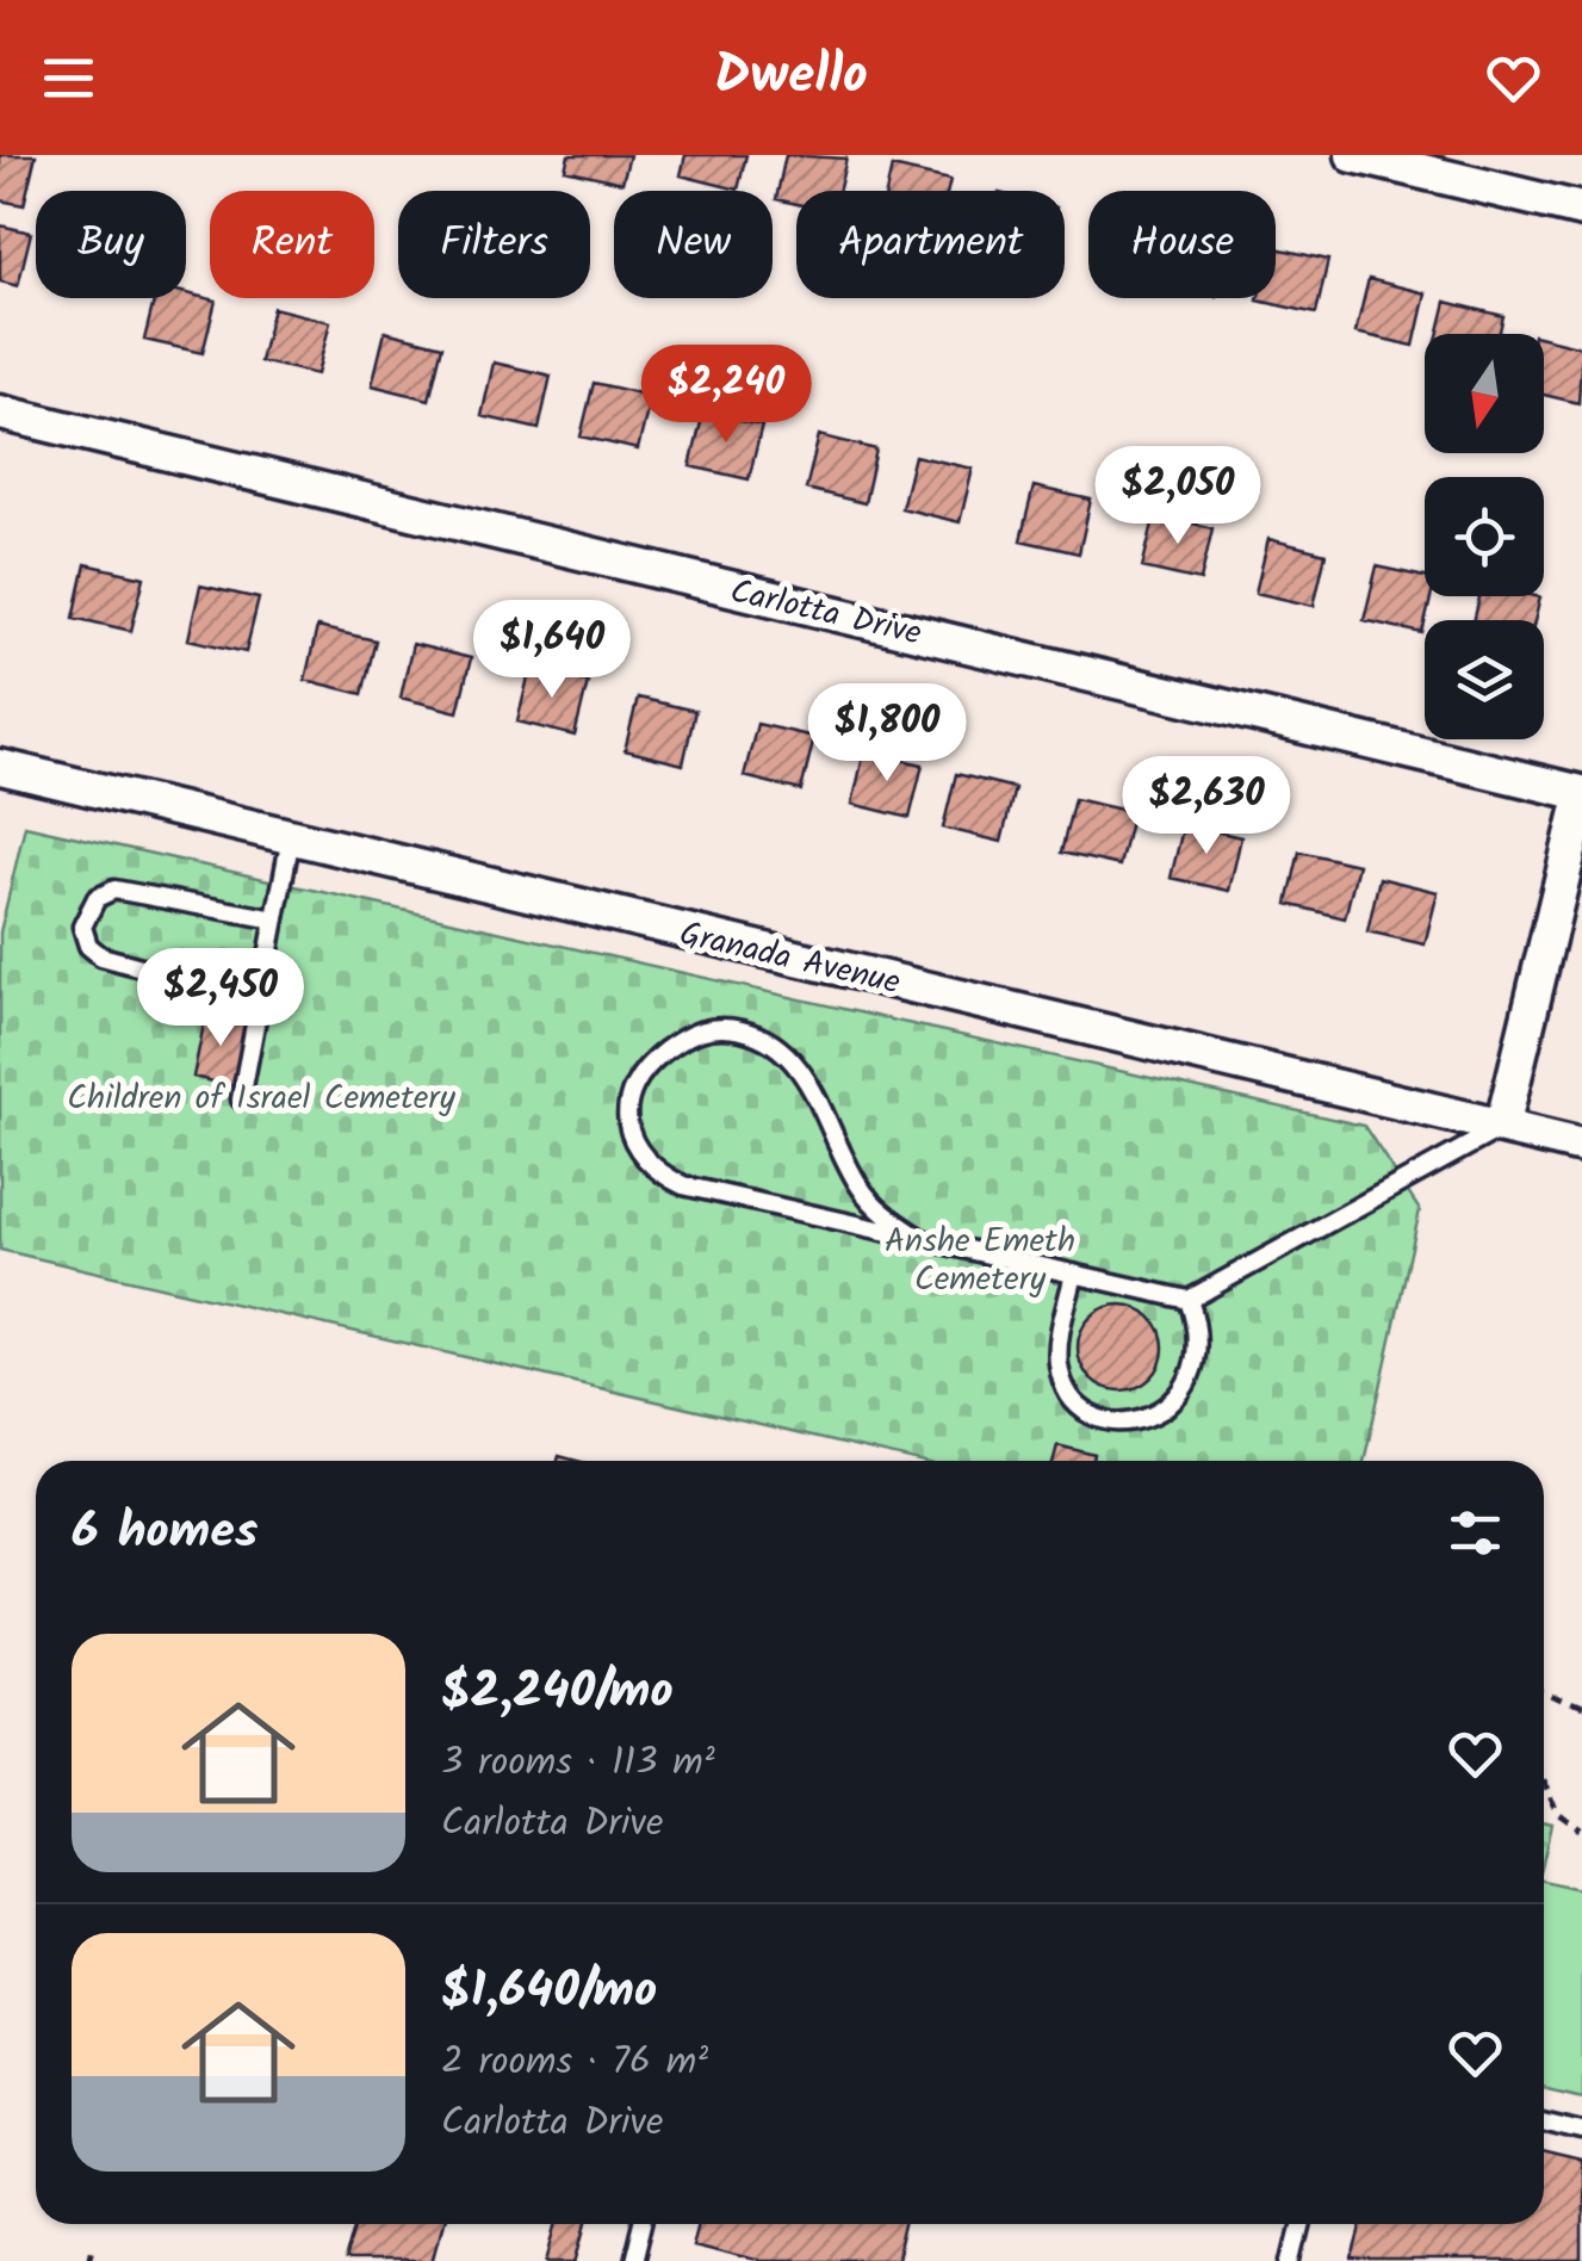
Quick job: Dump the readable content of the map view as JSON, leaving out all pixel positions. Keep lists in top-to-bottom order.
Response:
{
  "streets": {
    "street": ["Carlotta Drive", "Granada Avenue"]
  },
  "parks": ["Children of Israel Cemetery", "Anshe Emeth Cemetery"],
  "north": "bottom",
  "page": {
    "header": "Dwello",
    "chip": [
      "Buy",
      "Rent",
      "Filters",
      "New",
      "Apartment",
      "House"
    ],
    "price": [
      "$2,240",
      "$2,050",
      "$1,640",
      "$1,800",
      "$2,630",
      "$2,450"
    ],
    "heading": "6 homes",
    "list": [
      {
        "name": "$2,240/mo",
        "note": "3 rooms · 113 m² · Carlotta Drive"
      },
      {
        "name": "$1,640/mo",
        "note": "2 rooms · 76 m² · Carlotta Drive"
      }
    ]
  }
}
